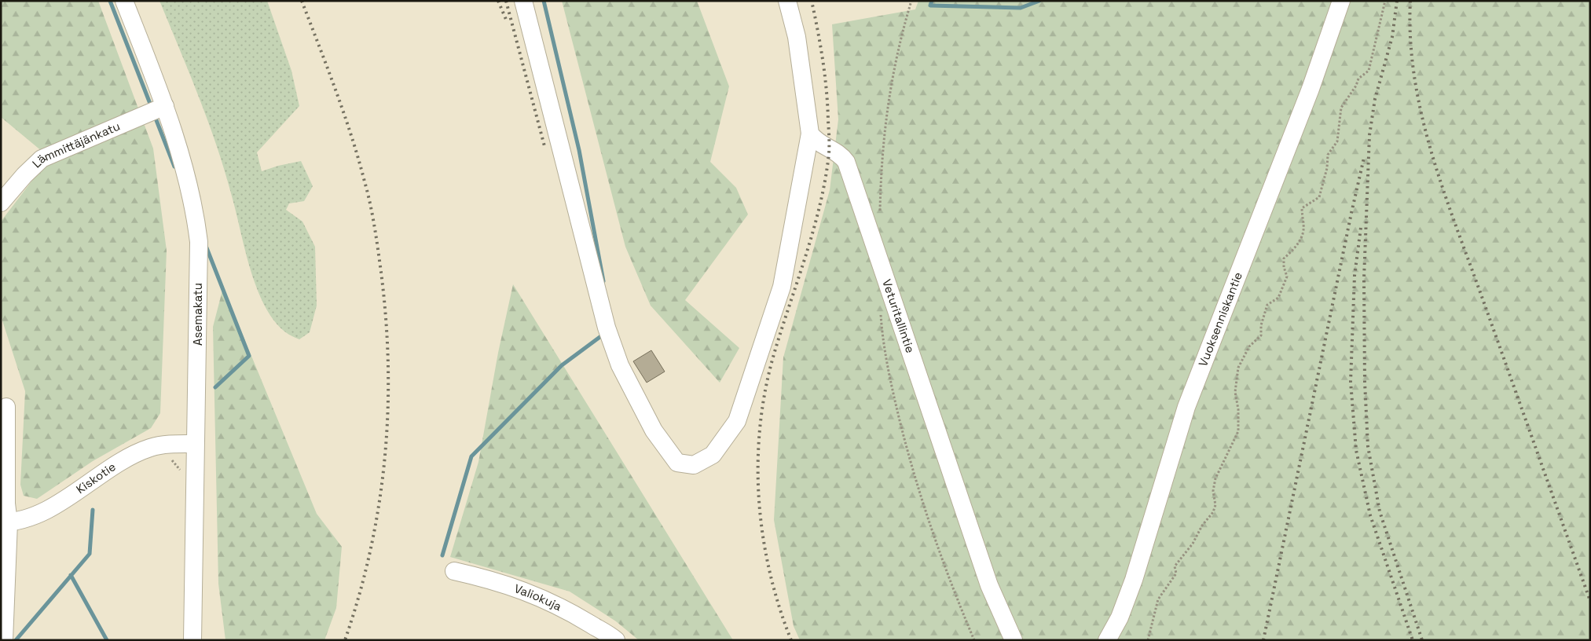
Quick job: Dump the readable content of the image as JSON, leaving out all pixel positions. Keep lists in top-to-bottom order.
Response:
{
  "streets": {
    "street": [
      "Lämmittäjänkatu",
      "Asemakatu",
      "Veturitallintie",
      "Vuoksenniskantie",
      "Kiskotie",
      "Valiokuja"
    ]
  },
  "crossings": [
    ["Lämmittäjänkatu", "Asemakatu"],
    ["Asemakatu", "Kiskotie"]
  ]
}
